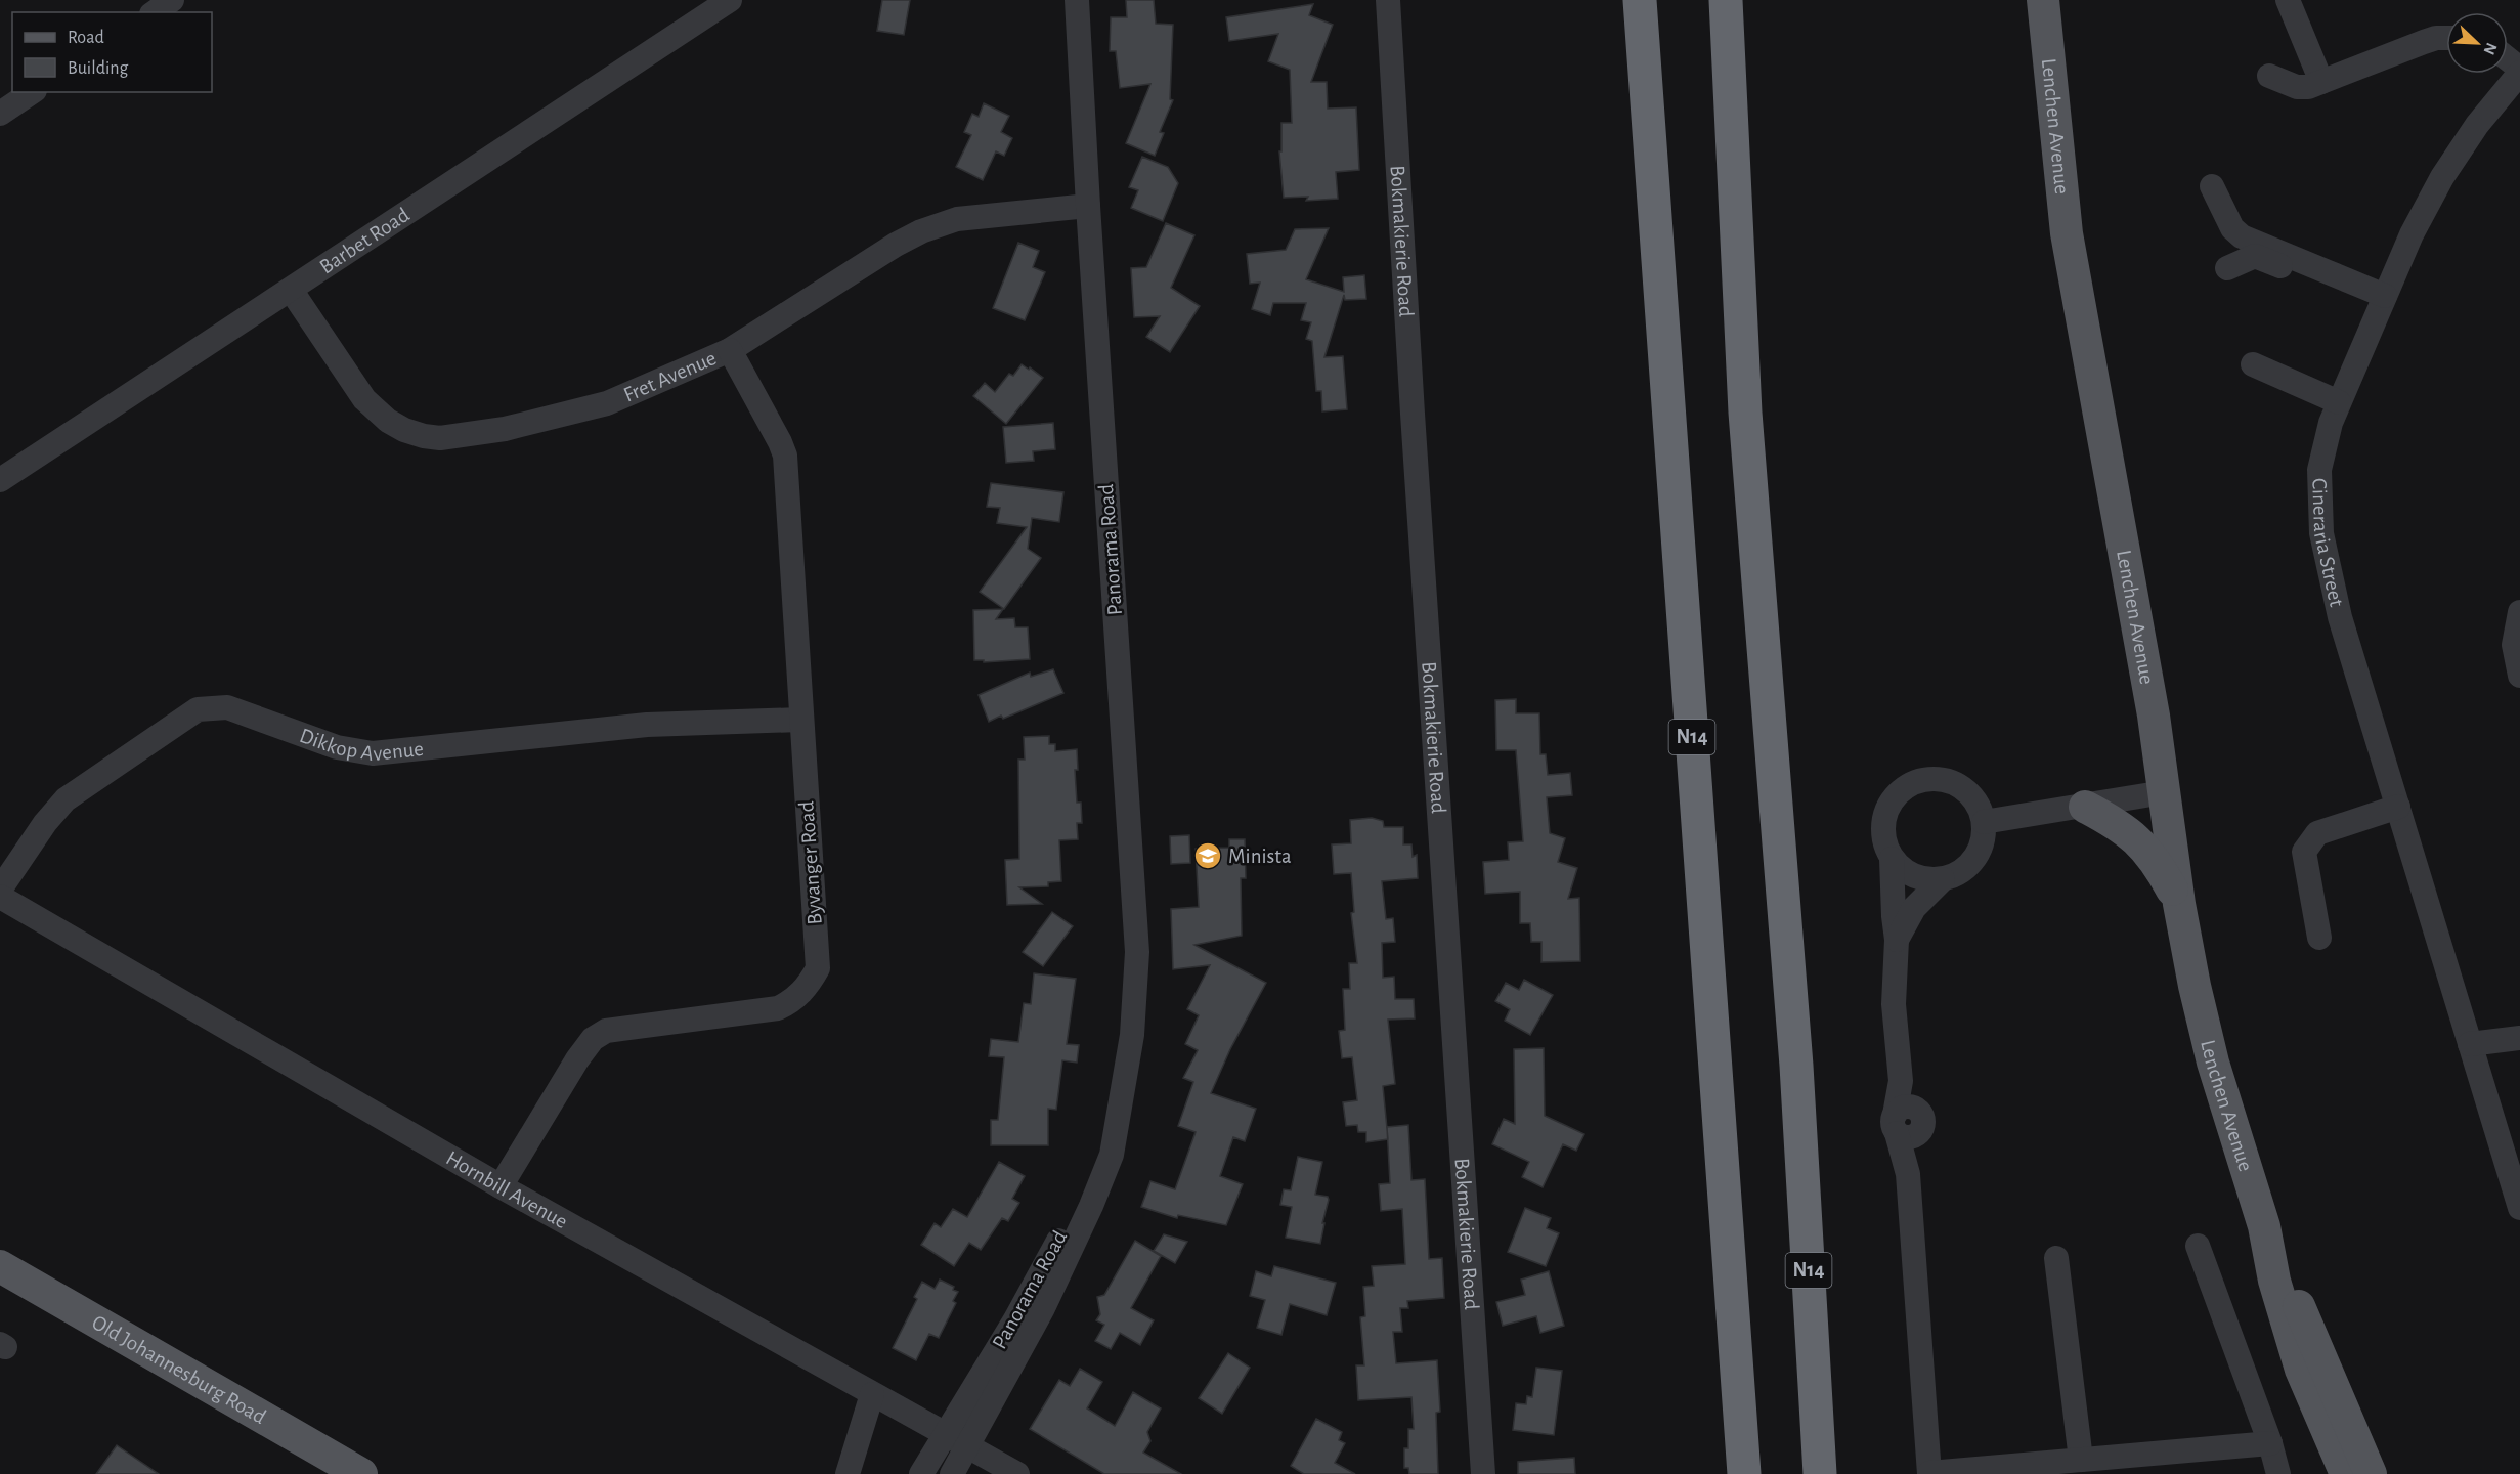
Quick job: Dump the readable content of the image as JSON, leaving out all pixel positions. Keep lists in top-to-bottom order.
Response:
{
  "streets": {
    "highway": ["N14"],
    "main road": ["Lenchen Avenue", "Old Johannesburg Road"],
    "street": [
      "Barbet Road",
      "Bokmakierie Road",
      "Fret Avenue",
      "Cineraria Street",
      "Panorama Road",
      "Dikkop Avenue",
      "Byvanger Road",
      "Hornbill Avenue"
    ]
  },
  "crossings": [
    ["Barbet Road", "Fret Avenue"],
    ["Fret Avenue", "Panorama Road"],
    ["Fret Avenue", "Byvanger Road"],
    ["Panorama Road", "Hornbill Avenue"],
    ["Dikkop Avenue", "Byvanger Road"],
    ["Byvanger Road", "Hornbill Avenue"]
  ],
  "places": {
    "school or university": ["Minista"]
  },
  "legend": ["Road", "Building"],
  "north": "bottom right"
}
